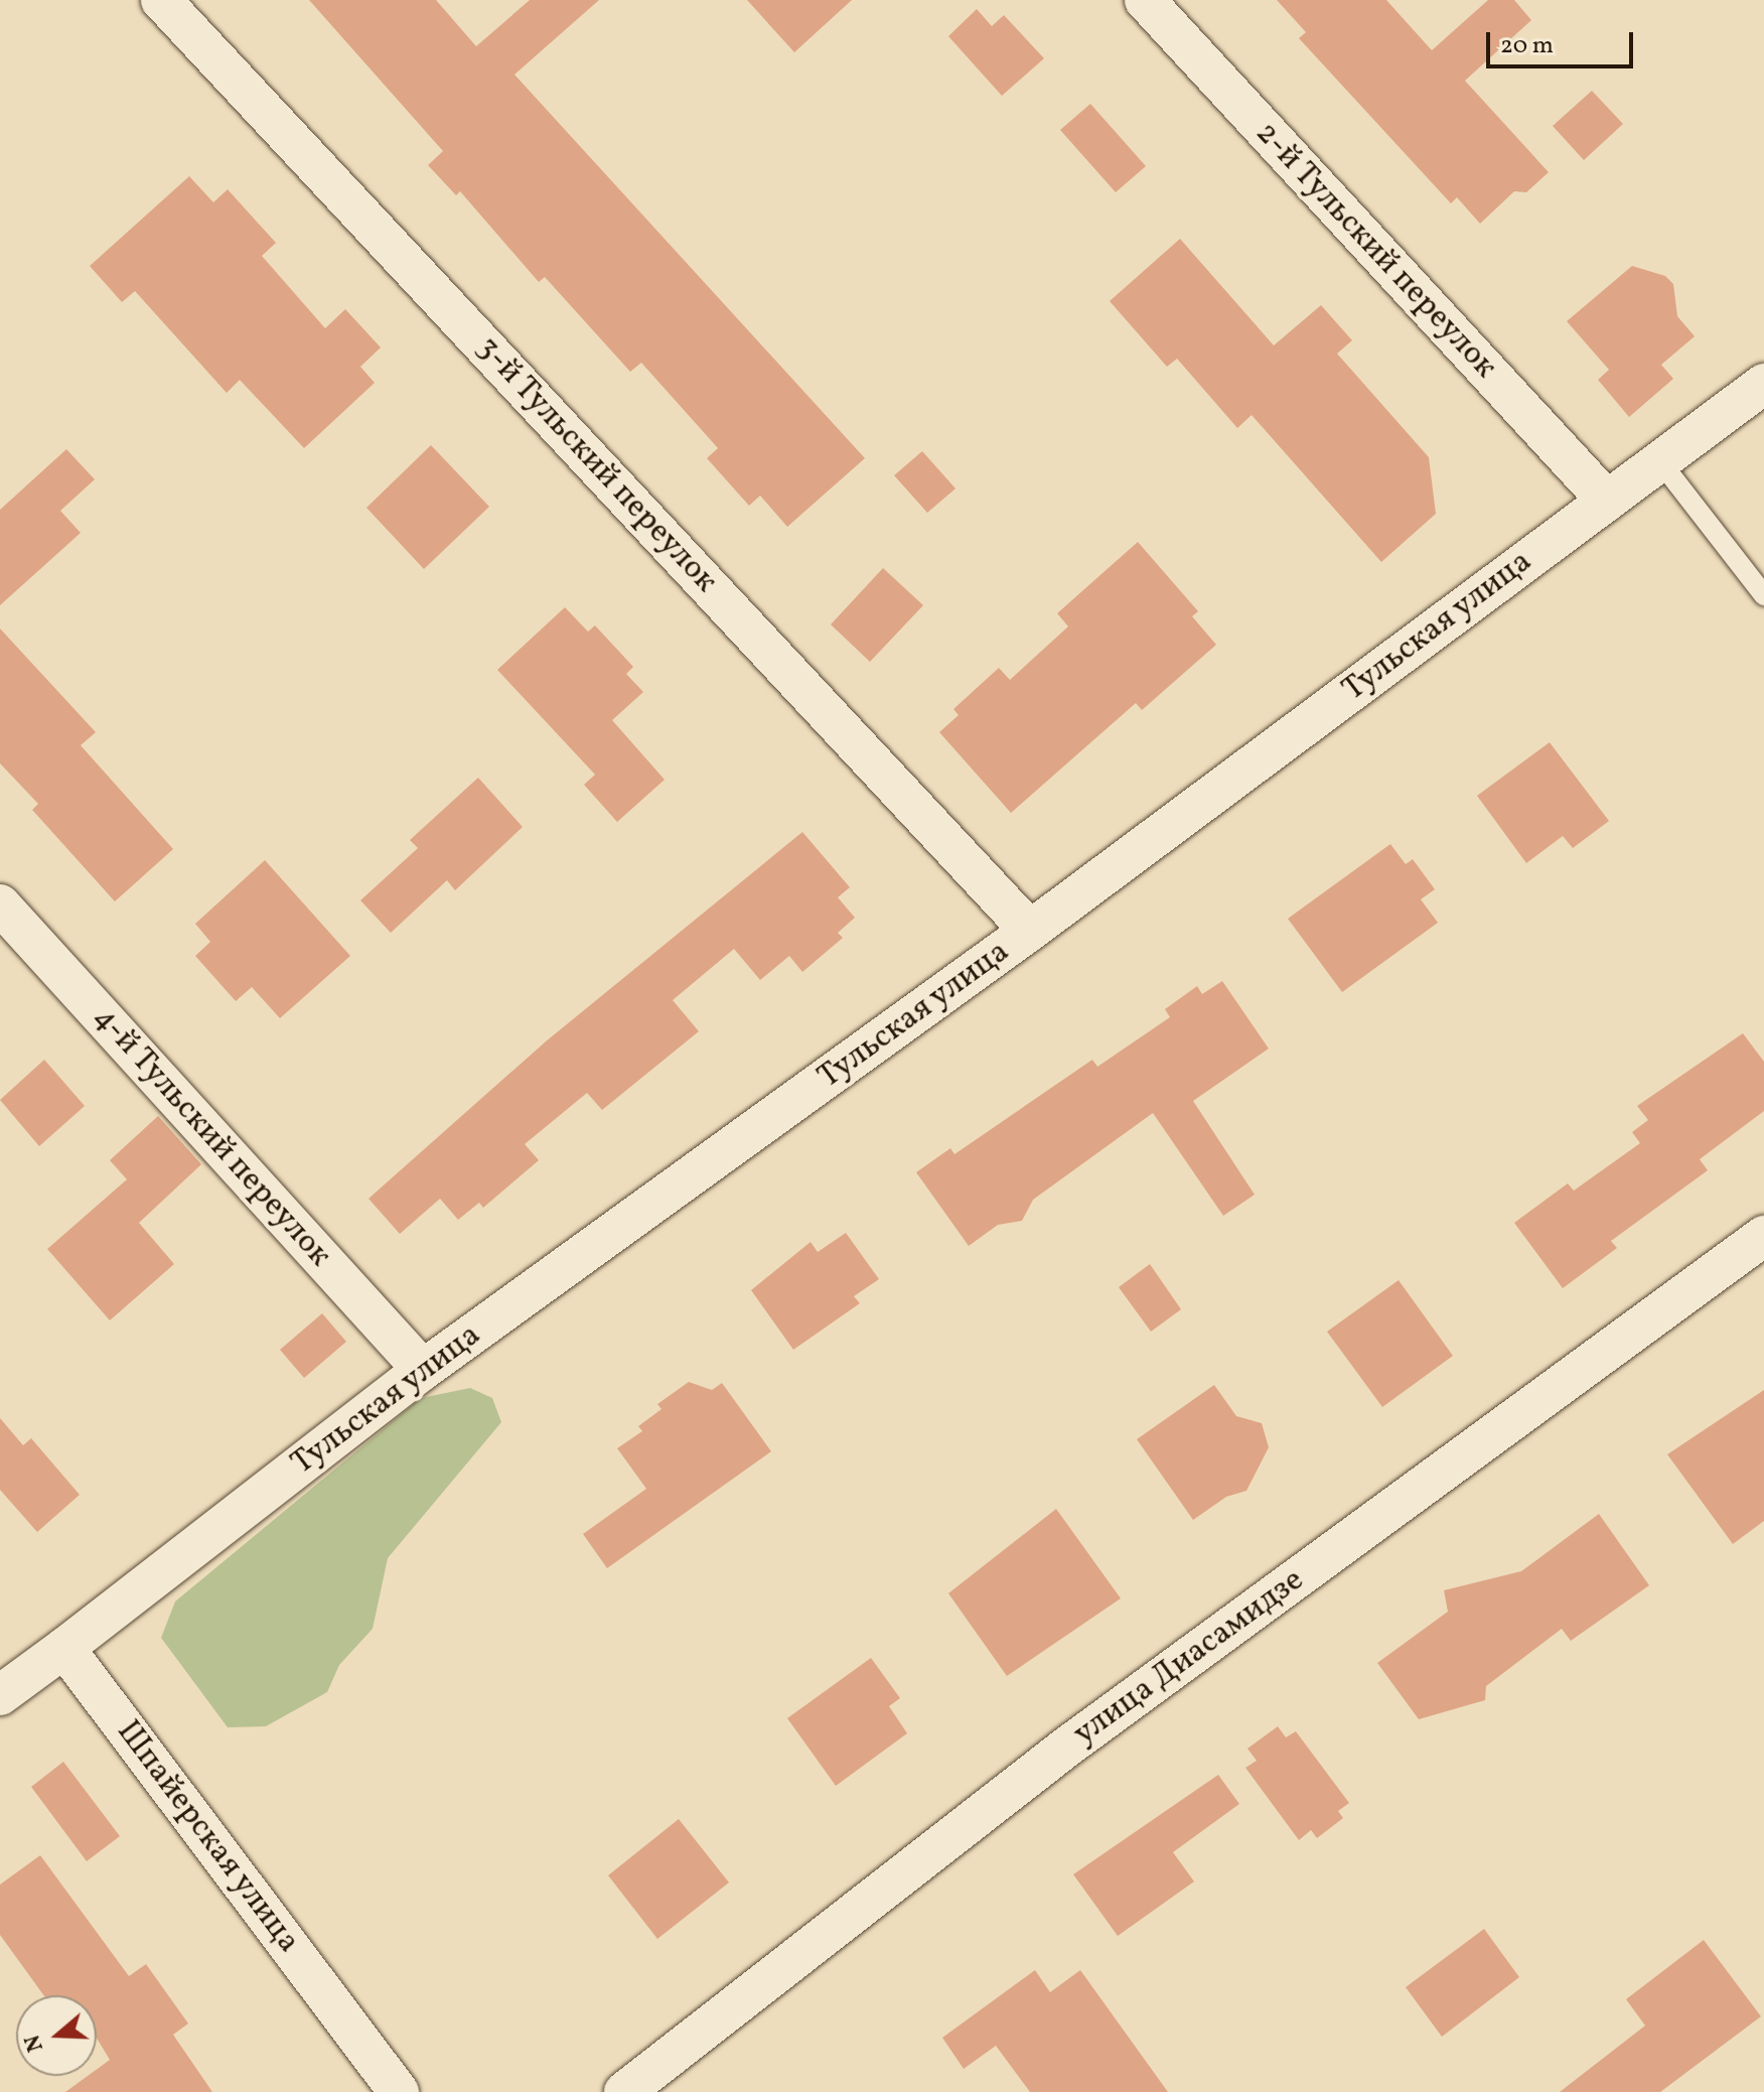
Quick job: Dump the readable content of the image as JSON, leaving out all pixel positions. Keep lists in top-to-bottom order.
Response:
{
  "streets": {
    "street": [
      "2-й Тульский переулок",
      "3-й Тульский переулок",
      "Тульская улица",
      "4-й Тульский переулок",
      "улица Диасамидзе",
      "Шпайерская улица"
    ]
  },
  "crossings": [
    ["2-й Тульский переулок", "Тульская улица"],
    ["3-й Тульский переулок", "Тульская улица"],
    ["Тульская улица", "4-й Тульский переулок"],
    ["Тульская улица", "Шпайерская улица"]
  ],
  "scale_bar": "20 m",
  "north": "left"
}
